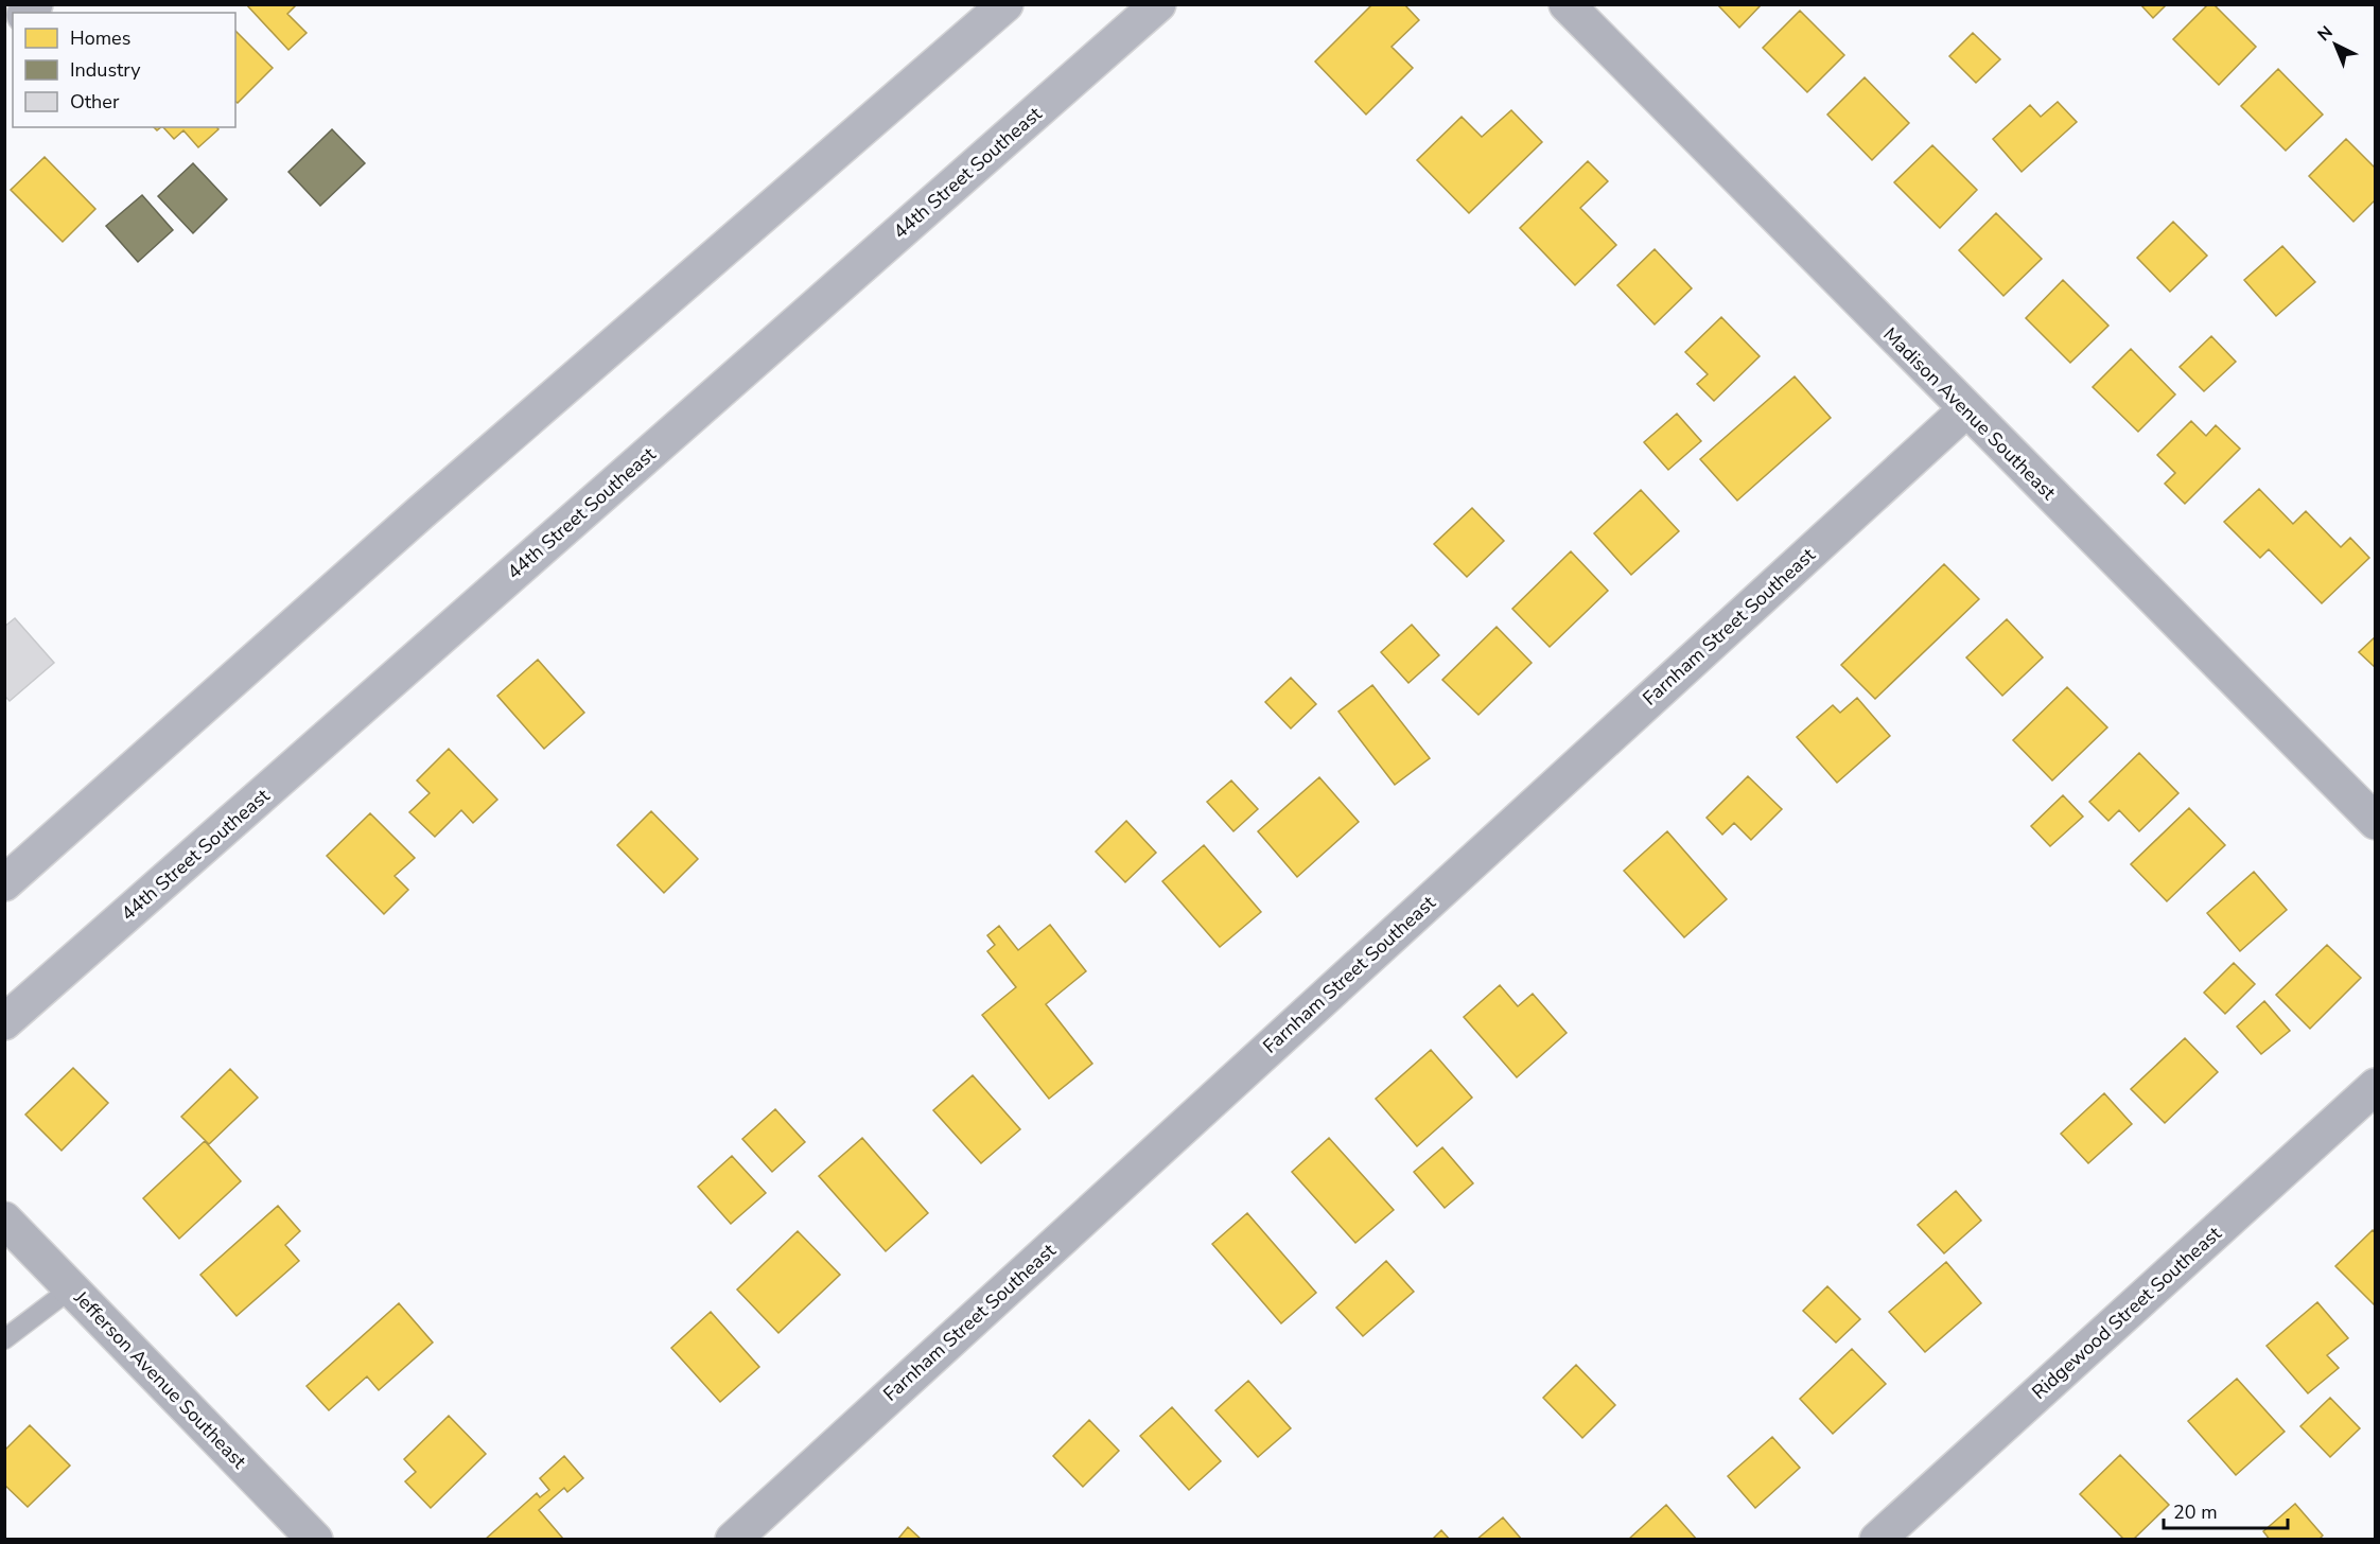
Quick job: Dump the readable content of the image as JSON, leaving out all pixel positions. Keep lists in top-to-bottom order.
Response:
{
  "streets": {
    "main road": ["44th Street Southeast"],
    "street": [
      "Madison Avenue Southeast",
      "Farnham Street Southeast",
      "Ridgewood Street Southeast",
      "Jefferson Avenue Southeast"
    ]
  },
  "crossings": [
    ["Madison Avenue Southeast", "Farnham Street Southeast"]
  ],
  "legend": ["Homes", "Industry", "Other"],
  "scale_bar": "20 m",
  "north": "top left"
}
